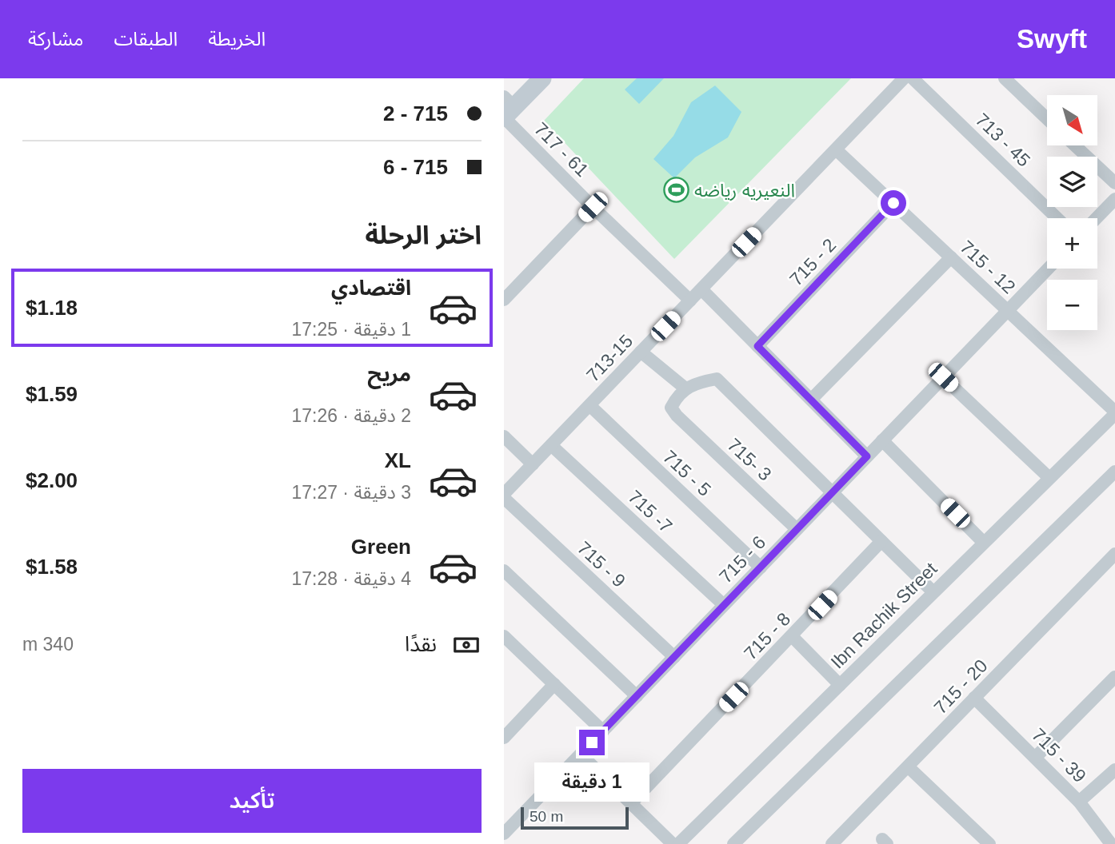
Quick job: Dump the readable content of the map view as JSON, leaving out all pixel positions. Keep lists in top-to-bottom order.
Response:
{
  "streets": {
    "street": [
      "713 - 45",
      "717 - 61",
      "715 - 2",
      "715 - 12",
      "713-15",
      "715- 3",
      "715 - 5",
      "715 -7",
      "715 - 6",
      "715 - 9",
      "Ibn Rachik Street",
      "715 - 8",
      "715 - 20",
      "715 - 39"
    ]
  },
  "crossings": [
    ["717 - 61", "713-15"],
    ["715 - 2", "715 - 12"],
    ["715 - 12", "713-15"],
    ["715 - 12", "715 - 6"],
    ["715 - 12", "Ibn Rachik Street"],
    ["713-15", "715 - 5"],
    ["713-15", "715 -7"],
    ["713-15", "715 - 9"],
    ["715- 3", "715 - 6"],
    ["715 - 5", "715 - 6"],
    ["715 -7", "715 - 6"],
    ["715 - 6", "715 - 9"],
    ["715 - 20", "715 - 39"]
  ],
  "places": {
    "sports": ["النعيريه رياضه"]
  },
  "scale_bar": "50 m",
  "north": "bottom right",
  "page": {
    "header": "Swyft",
    "nav": ["الخريطة", "الطبقات", "مشاركة"],
    "banner": ["715 - 2", "715 - 6"],
    "map_buttons": ["+", "−"],
    "heading": "اختر الرحلة",
    "list": [
      {
        "name": "اقتصادي",
        "note": "1 دقيقة · 17:25",
        "value": "$1.18"
      },
      {
        "name": "مريح",
        "note": "2 دقيقة · 17:26",
        "value": "$1.59"
      },
      {
        "name": "XL",
        "note": "3 دقيقة · 17:27",
        "value": "$2.00"
      },
      {
        "name": "Green",
        "note": "4 دقيقة · 17:28",
        "value": "$1.58"
      }
    ],
    "pay": ["نقدًا", "340 m"],
    "buttons": "تأكيد",
    "bubble": "1 دقيقة",
    "scale": "50 m"
  }
}
